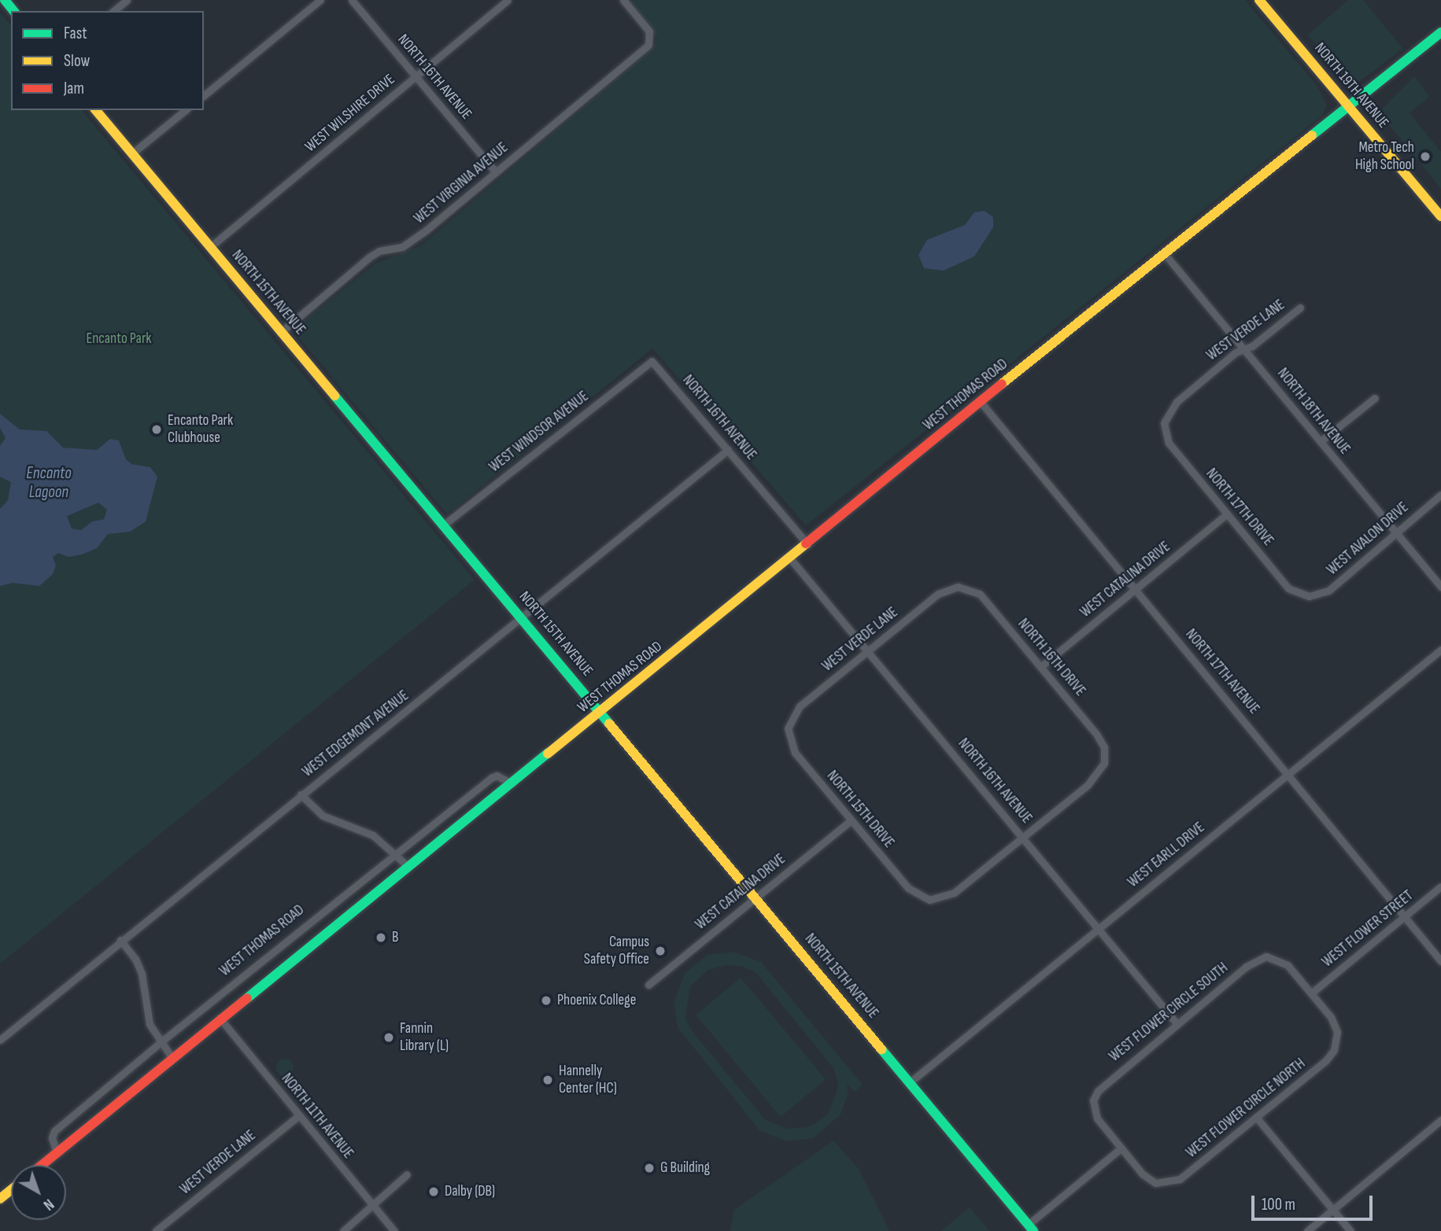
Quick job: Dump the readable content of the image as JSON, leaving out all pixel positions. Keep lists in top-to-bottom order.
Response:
{
  "streets": {
    "main road": ["NORTH 19TH AVENUE", "NORTH 15TH AVENUE", "WEST THOMAS ROAD"],
    "street": [
      "NORTH 16TH AVENUE",
      "WEST WILSHIRE DRIVE",
      "WEST VIRGINIA AVENUE",
      "WEST VERDE LANE",
      "NORTH 18TH AVENUE",
      "WEST WINDSOR AVENUE",
      "NORTH 17TH DRIVE",
      "WEST AVALON DRIVE",
      "WEST CATALINA DRIVE",
      "NORTH 16TH DRIVE",
      "NORTH 17TH AVENUE",
      "WEST EDGEMONT AVENUE",
      "NORTH 15TH DRIVE",
      "WEST EARLL DRIVE",
      "WEST FLOWER STREET",
      "WEST FLOWER CIRCLE SOUTH",
      "WEST FLOWER CIRCLE NORTH",
      "NORTH 11TH AVENUE"
    ]
  },
  "crossings": [
    ["NORTH 16TH AVENUE", "WEST WILSHIRE DRIVE"],
    ["NORTH 16TH AVENUE", "WEST VIRGINIA AVENUE"],
    ["NORTH 16TH AVENUE", "WEST VERDE LANE"],
    ["NORTH 16TH AVENUE", "WEST THOMAS ROAD"],
    ["NORTH 16TH AVENUE", "WEST WINDSOR AVENUE"],
    ["NORTH 16TH AVENUE", "NORTH 16TH DRIVE"],
    ["NORTH 16TH AVENUE", "WEST EDGEMONT AVENUE"],
    ["NORTH 16TH AVENUE", "NORTH 15TH DRIVE"],
    ["NORTH 16TH AVENUE", "WEST EARLL DRIVE"],
    ["NORTH 16TH AVENUE", "WEST FLOWER CIRCLE SOUTH"],
    ["NORTH 19TH AVENUE", "WEST THOMAS ROAD"],
    ["WEST WILSHIRE DRIVE", "NORTH 15TH AVENUE"],
    ["WEST VIRGINIA AVENUE", "NORTH 15TH AVENUE"],
    ["NORTH 15TH AVENUE", "WEST THOMAS ROAD"],
    ["NORTH 15TH AVENUE", "WEST WINDSOR AVENUE"],
    ["NORTH 15TH AVENUE", "WEST CATALINA DRIVE"],
    ["NORTH 15TH AVENUE", "WEST EDGEMONT AVENUE"],
    ["NORTH 15TH AVENUE", "WEST EARLL DRIVE"],
    ["WEST VERDE LANE", "NORTH 18TH AVENUE"],
    ["WEST VERDE LANE", "NORTH 17TH DRIVE"],
    ["WEST VERDE LANE", "NORTH 16TH DRIVE"],
    ["WEST VERDE LANE", "NORTH 15TH DRIVE"],
    ["WEST VERDE LANE", "NORTH 11TH AVENUE"],
    ["WEST THOMAS ROAD", "NORTH 18TH AVENUE"],
    ["WEST THOMAS ROAD", "NORTH 17TH AVENUE"],
    ["WEST THOMAS ROAD", "NORTH 11TH AVENUE"],
    ["NORTH 18TH AVENUE", "WEST AVALON DRIVE"],
    ["NORTH 17TH DRIVE", "WEST AVALON DRIVE"],
    ["NORTH 17TH DRIVE", "WEST CATALINA DRIVE"],
    ["WEST CATALINA DRIVE", "NORTH 16TH DRIVE"],
    ["WEST CATALINA DRIVE", "NORTH 17TH AVENUE"],
    ["WEST CATALINA DRIVE", "NORTH 15TH DRIVE"],
    ["NORTH 16TH DRIVE", "NORTH 15TH DRIVE"],
    ["NORTH 17TH AVENUE", "WEST EARLL DRIVE"],
    ["NORTH 17TH AVENUE", "WEST FLOWER STREET"],
    ["WEST FLOWER STREET", "WEST FLOWER CIRCLE SOUTH"],
    ["WEST FLOWER STREET", "WEST FLOWER CIRCLE NORTH"],
    ["WEST FLOWER CIRCLE SOUTH", "WEST FLOWER CIRCLE NORTH"]
  ],
  "water": ["Encanto Lagoon"],
  "parks": ["Encanto Park"],
  "places": [
    "Metro Tech High School",
    "Encanto Park Clubhouse",
    "B",
    "Campus Safety Office",
    "Phoenix College",
    "Fannin Library (L)",
    "Hannelly Center (HC)",
    "G Building",
    "Dalby (DB)"
  ],
  "legend": ["Fast", "Slow", "Jam"],
  "scale_bar": "100 m",
  "north": "bottom right"
}
